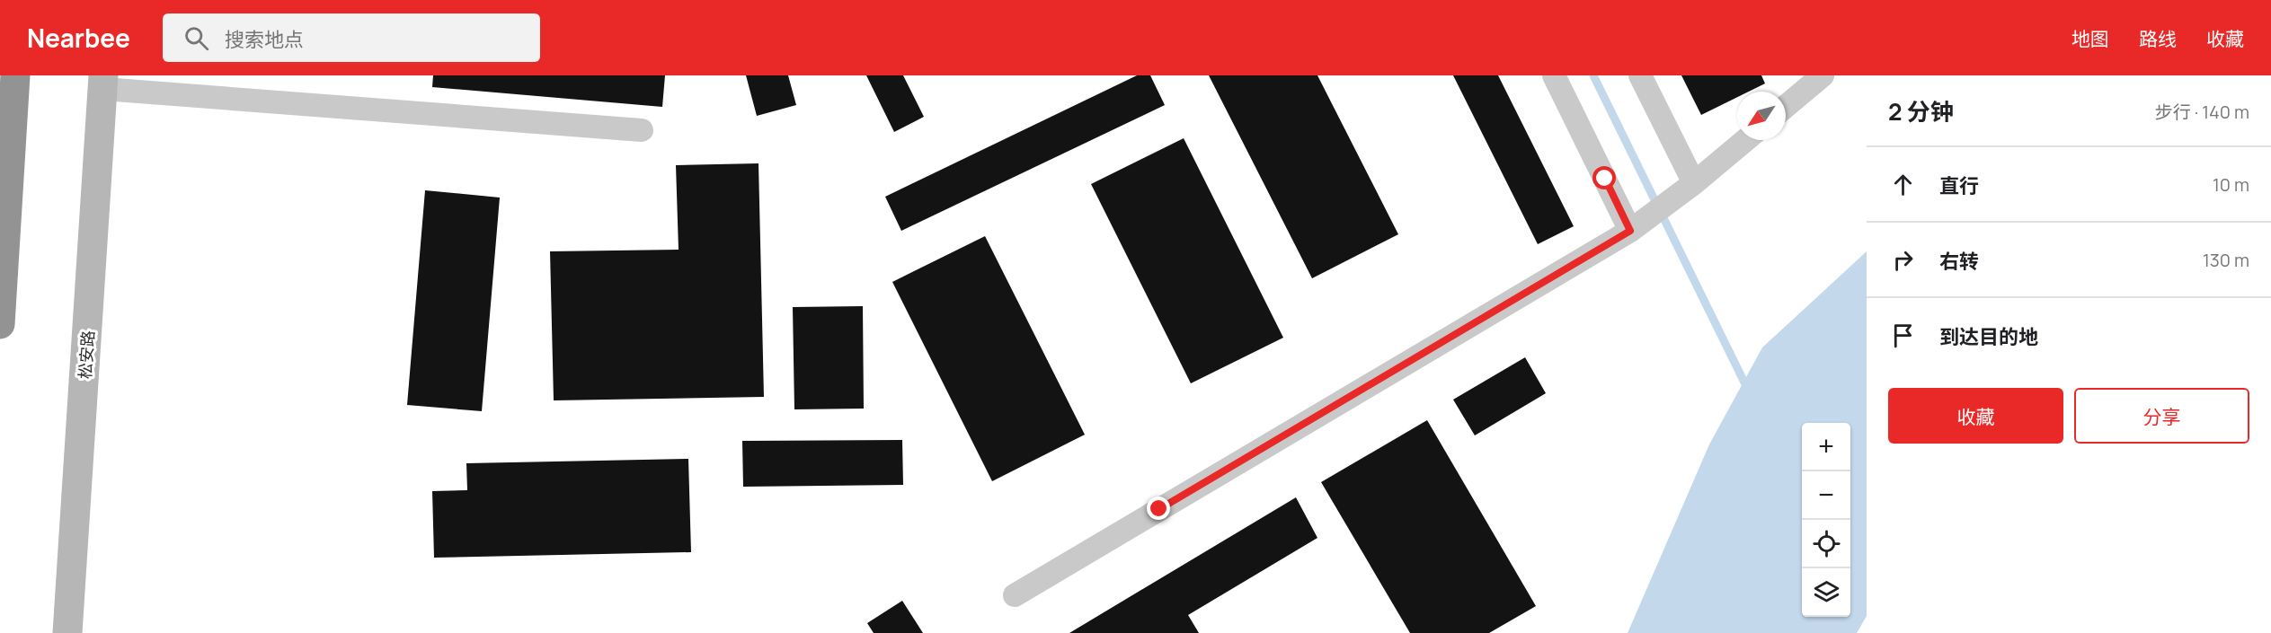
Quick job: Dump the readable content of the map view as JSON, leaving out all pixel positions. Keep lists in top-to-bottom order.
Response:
{
  "streets": {
    "main road": ["松安路"]
  },
  "north": "bottom left",
  "page": {
    "header": "Nearbee",
    "search": "搜索地点",
    "nav": ["地图", "路线", "收藏"],
    "heading": ["2 分钟", "步行 · 140 m"],
    "list": [
      ["直行", "10 m"],
      ["右转", "130 m"],
      "到达目的地"
    ],
    "buttons": ["收藏", "分享"],
    "map_buttons": ["+", "−"]
  }
}
